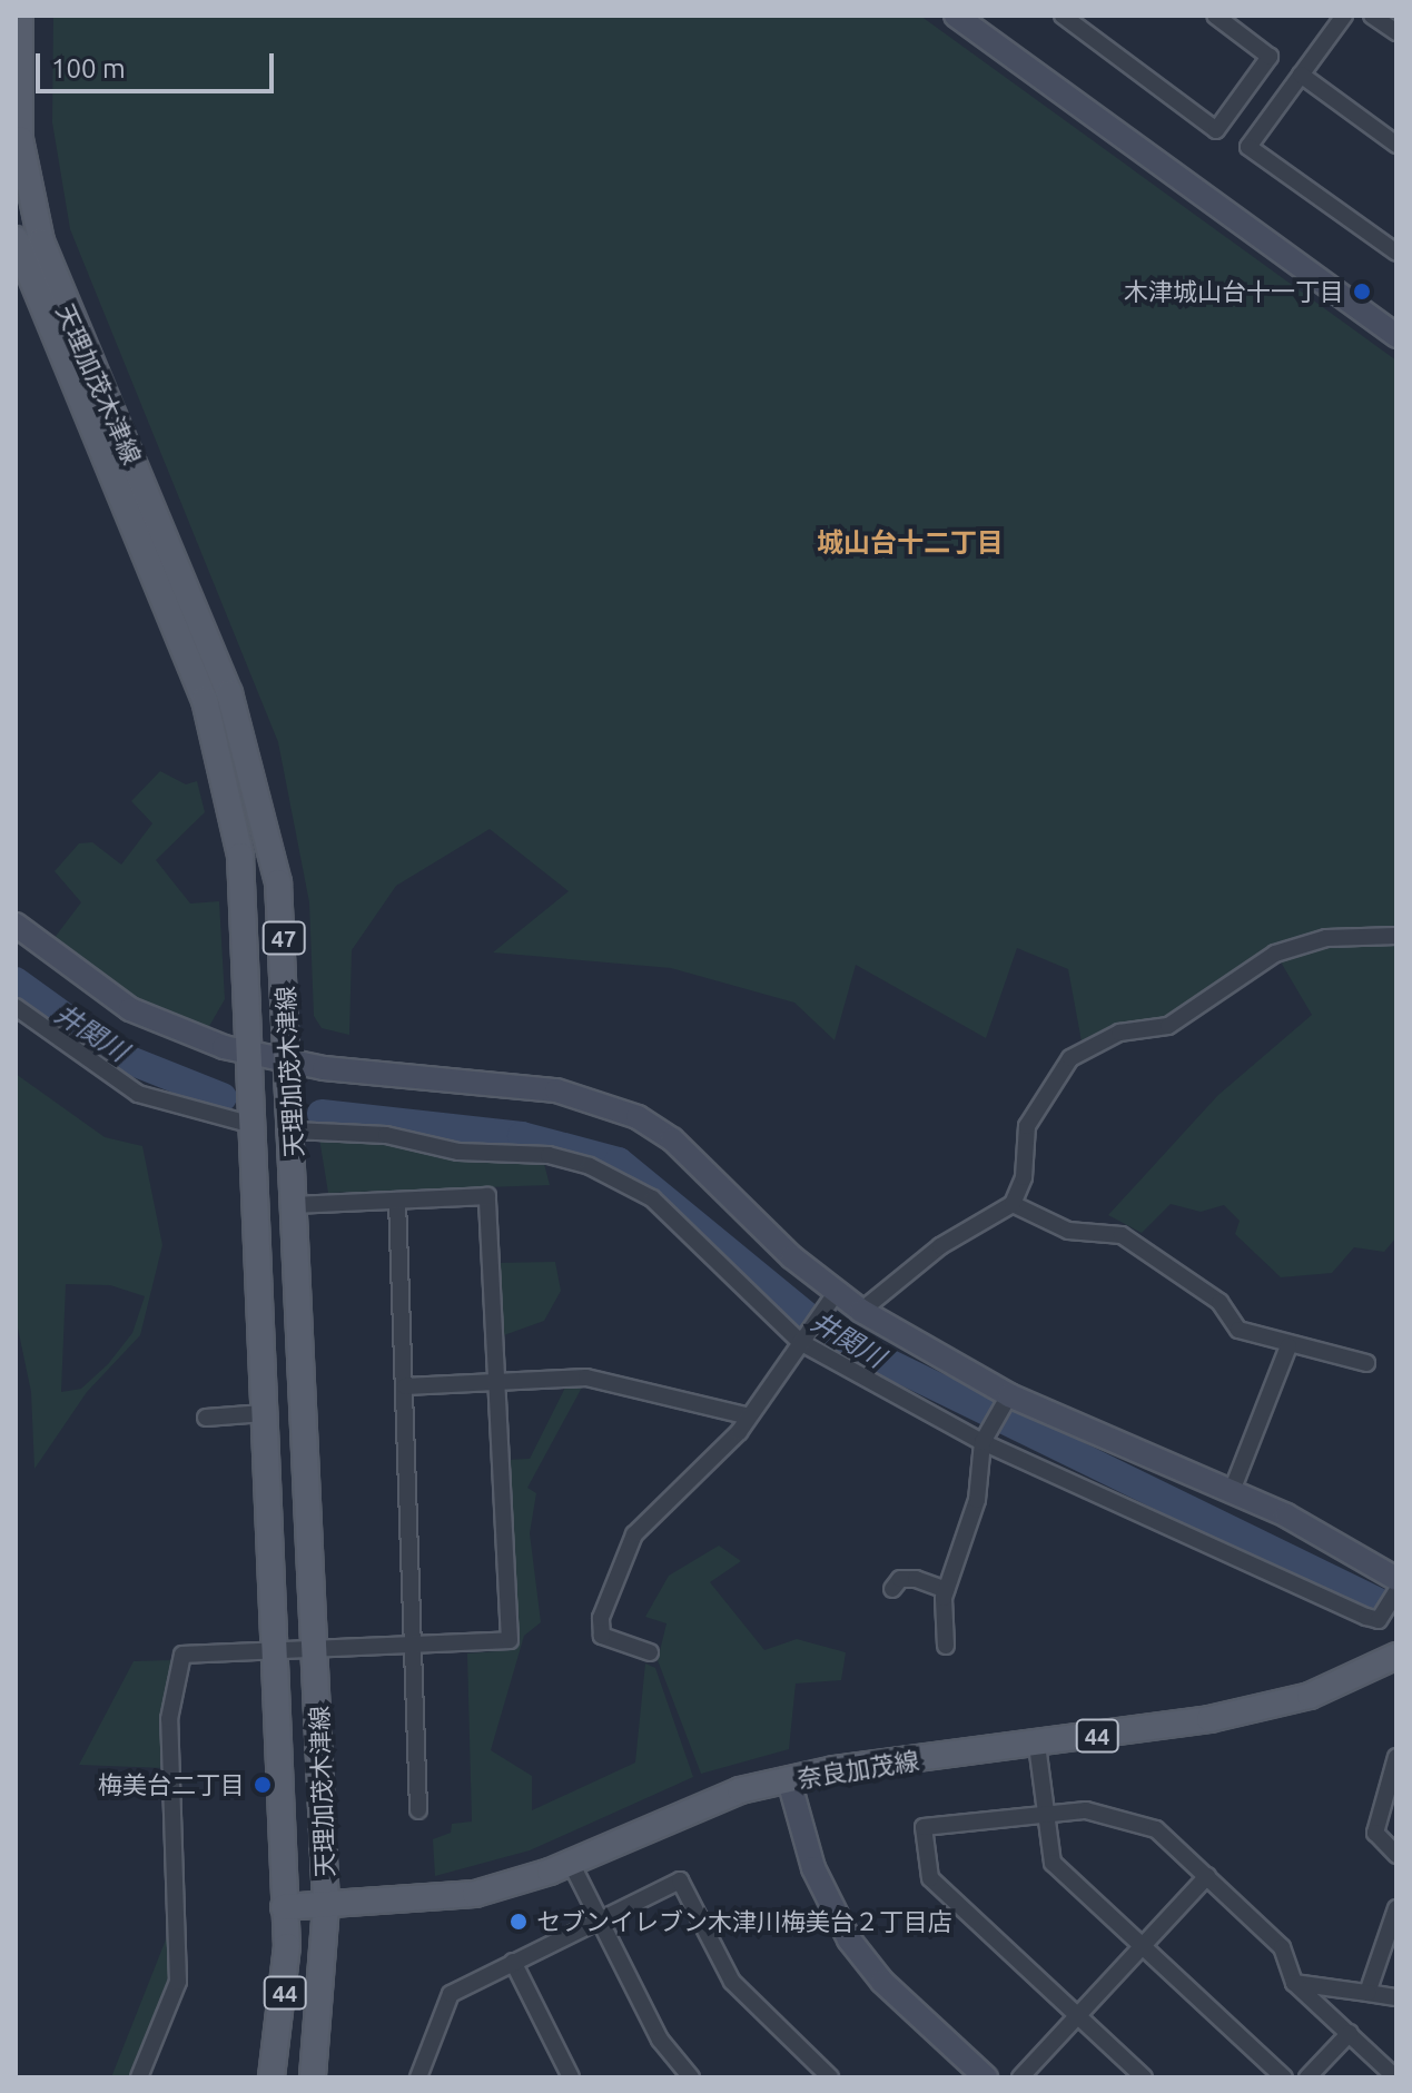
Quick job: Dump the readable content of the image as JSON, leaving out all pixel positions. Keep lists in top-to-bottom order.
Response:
{
  "streets": {
    "main road": [
      "天理加茂木津線",
      "47",
      "44",
      "奈良加茂線"
    ]
  },
  "crossings": [
    ["天理加茂木津線", "44"],
    ["天理加茂木津線", "奈良加茂線"],
    ["44", "奈良加茂線"]
  ],
  "districts": ["城山台十二丁目"],
  "water": ["井関川"],
  "places": ["木津城山台十一丁目", "梅美台二丁目", "セブンイレブン木津川梅美台２丁目店"],
  "scale_bar": "100 m"
}
